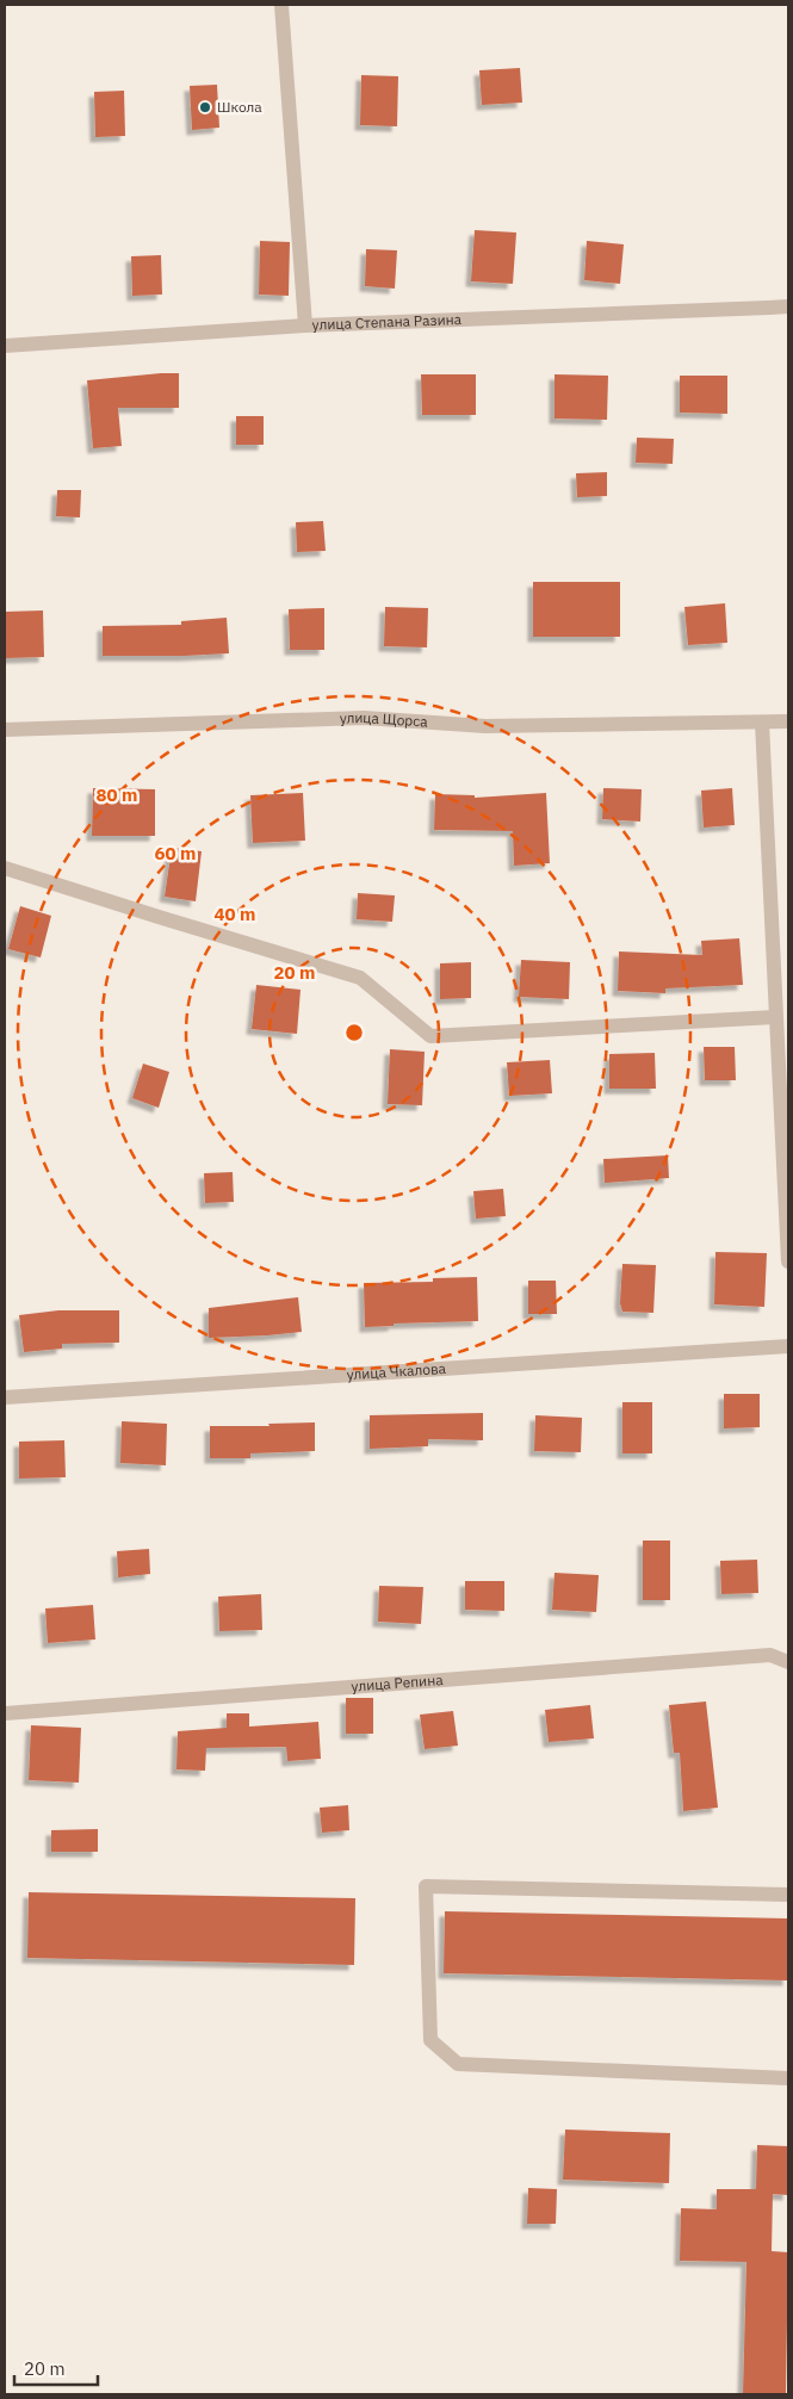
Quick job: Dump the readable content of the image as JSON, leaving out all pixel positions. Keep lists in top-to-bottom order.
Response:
{
  "streets": {
    "street": [
      "улица Степана Разина",
      "улица Щорса",
      "улица Чкалова",
      "улица Репина"
    ]
  },
  "places": ["Школа"],
  "scale_bar": "20 m",
  "rings": [
    "80 m",
    "60 m",
    "40 m",
    "20 m"
  ]
}
